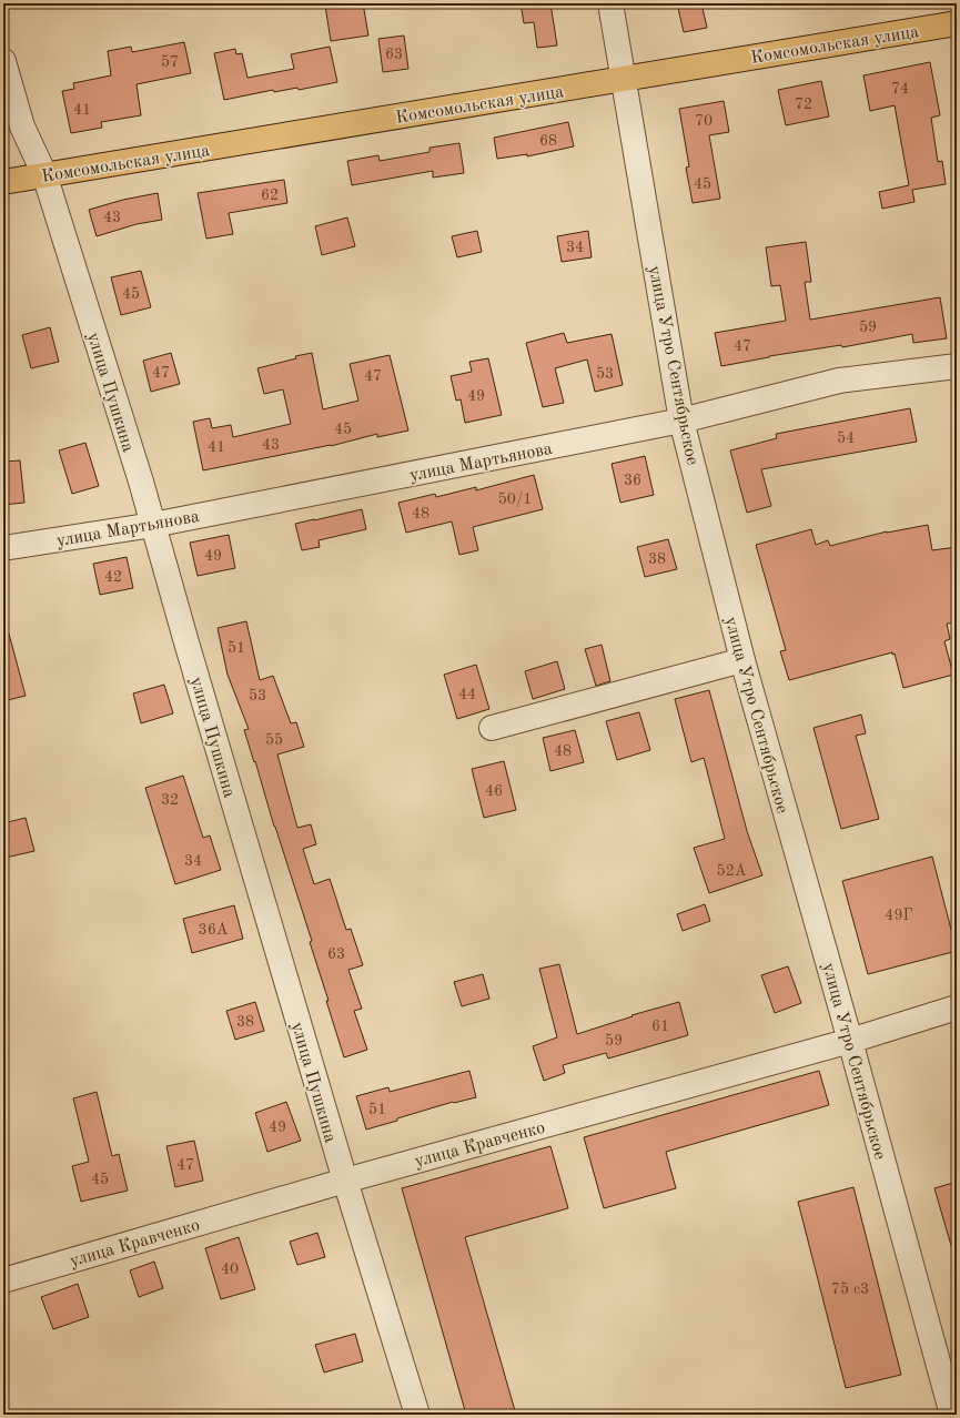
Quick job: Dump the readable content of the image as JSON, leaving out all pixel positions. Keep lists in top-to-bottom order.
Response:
{
  "streets": {
    "main road": ["Комсомольская улица"],
    "street": [
      "улица Утро Сентябрьское",
      "улица Пушкина",
      "улица Мартьянова",
      "улица Кравченко"
    ]
  },
  "crossings": [
    ["Комсомольская улица", "улица Утро Сентябрьское"],
    ["Комсомольская улица", "улица Пушкина"],
    ["улица Утро Сентябрьское", "улица Мартьянова"],
    ["улица Утро Сентябрьское", "улица Кравченко"],
    ["улица Пушкина", "улица Мартьянова"],
    ["улица Пушкина", "улица Кравченко"]
  ],
  "house_numbers": [
    "63",
    "57",
    "74",
    "72",
    "41",
    "70",
    "68",
    "45",
    "62",
    "43",
    "34",
    "45",
    "59",
    "47",
    "47",
    "53",
    "47",
    "49",
    "45",
    "54",
    "43",
    "41",
    "36",
    "50/1",
    "48",
    "49",
    "38",
    "42",
    "51",
    "44",
    "53",
    "55",
    "48",
    "46",
    "32",
    "34",
    "52А",
    "49Г",
    "36А",
    "63",
    "38",
    "61",
    "59",
    "51",
    "49",
    "47",
    "45",
    "40",
    "75 с3"
  ]
}
